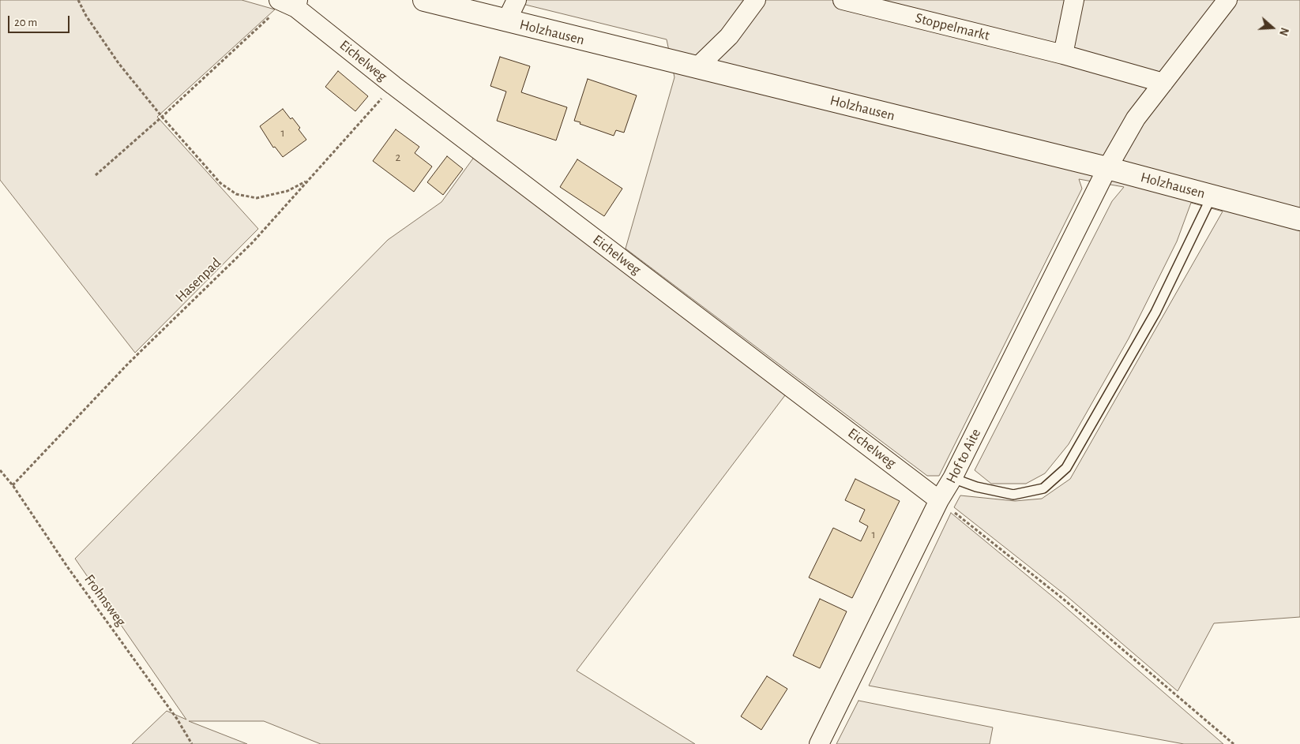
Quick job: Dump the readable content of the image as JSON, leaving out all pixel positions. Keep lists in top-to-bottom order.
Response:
{
  "streets": {
    "street": [
      "Stoppelmarkt",
      "Holzhausen",
      "Eichelweg",
      "Hof to Aite"
    ],
    "path": ["Hasenpad", "Frohnsweg"]
  },
  "crossings": [
    ["Holzhausen", "Hof to Aite"],
    ["Eichelweg", "Hasenpad"],
    ["Eichelweg", "Hof to Aite"],
    ["Hasenpad", "Frohnsweg"]
  ],
  "house_numbers": ["1", "2", "1"],
  "scale_bar": "20 m",
  "north": "right"
}
